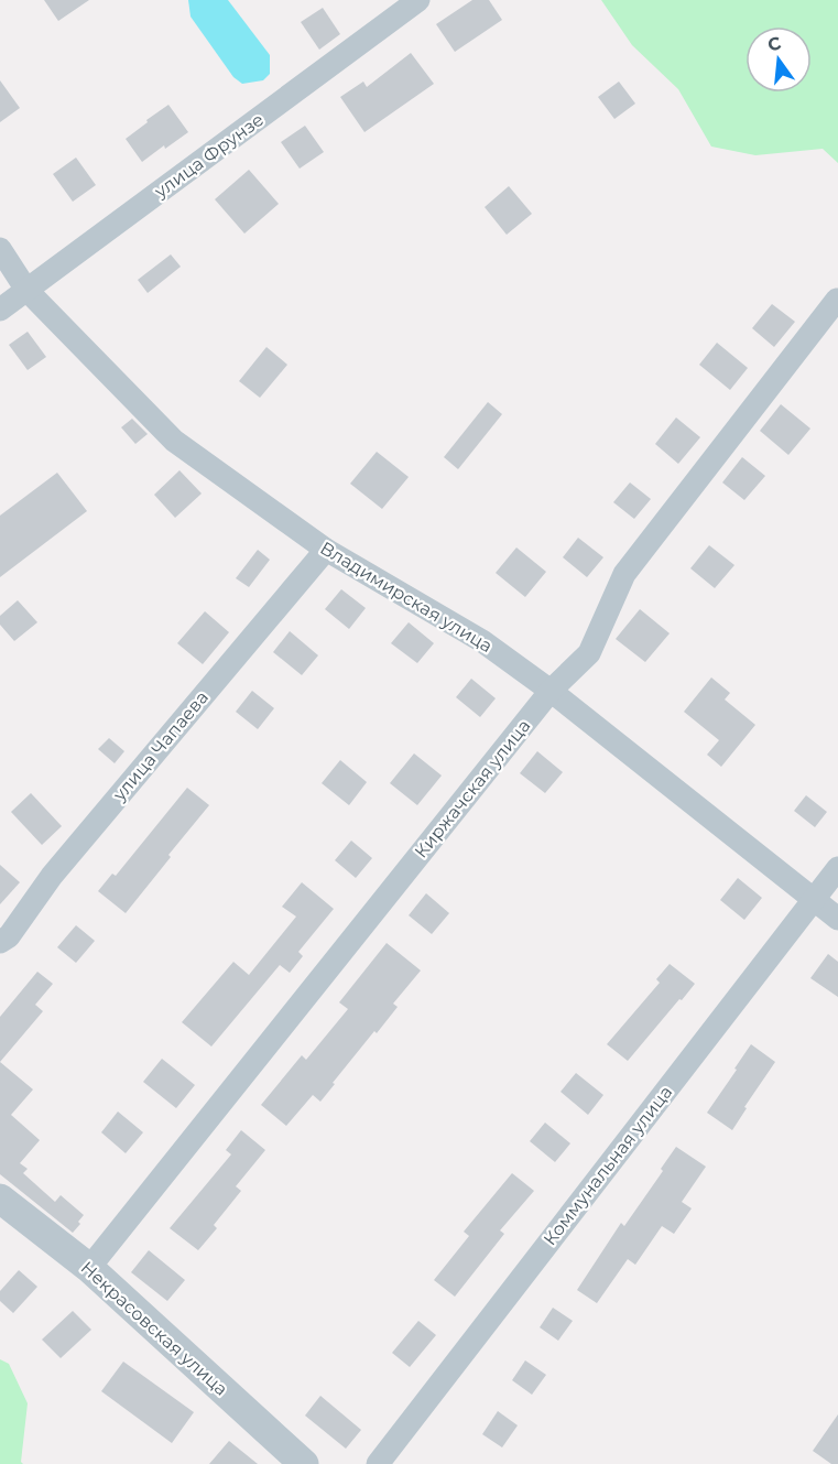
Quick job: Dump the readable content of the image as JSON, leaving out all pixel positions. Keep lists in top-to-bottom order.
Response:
{
  "streets": {
    "street": [
      "улица Фрунзе",
      "Владимирская улица",
      "улица Чапаева",
      "Киржачская улица",
      "Коммунальная улица",
      "Некрасовская улица"
    ]
  },
  "crossings": [
    ["улица Фрунзе", "Владимирская улица"],
    ["Владимирская улица", "улица Чапаева"],
    ["Владимирская улица", "Киржачская улица"],
    ["Владимирская улица", "Коммунальная улица"],
    ["Киржачская улица", "Некрасовская улица"]
  ],
  "north": "top"
}
